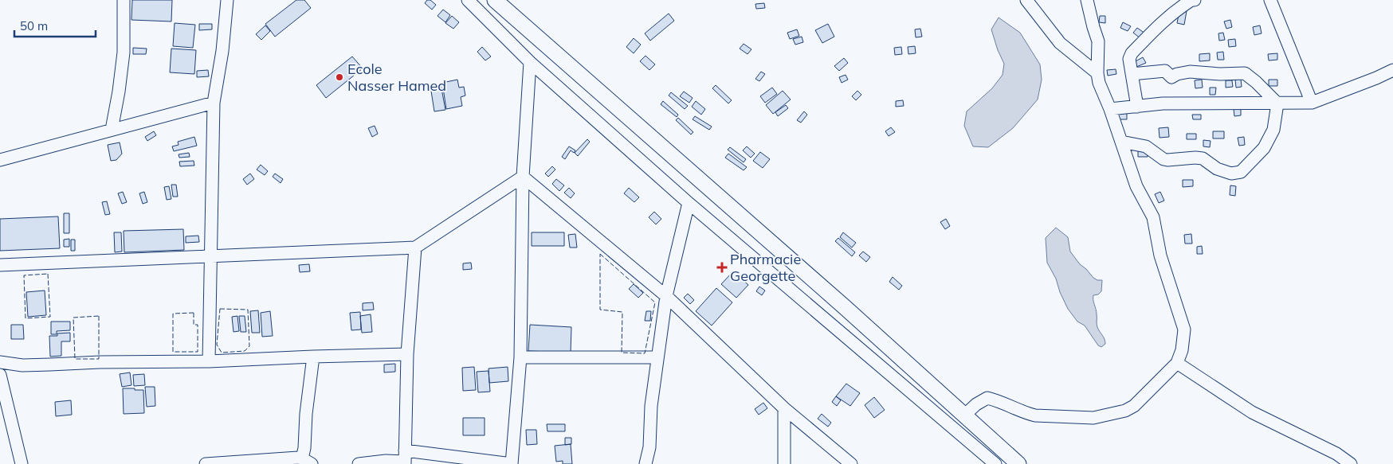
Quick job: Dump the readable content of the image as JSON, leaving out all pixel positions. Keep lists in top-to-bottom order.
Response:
{
  "places": {
    "other": ["Ecole Nasser Hamed"],
    "health": ["Pharmacie Georgette"]
  },
  "scale_bar": "50 m"
}
